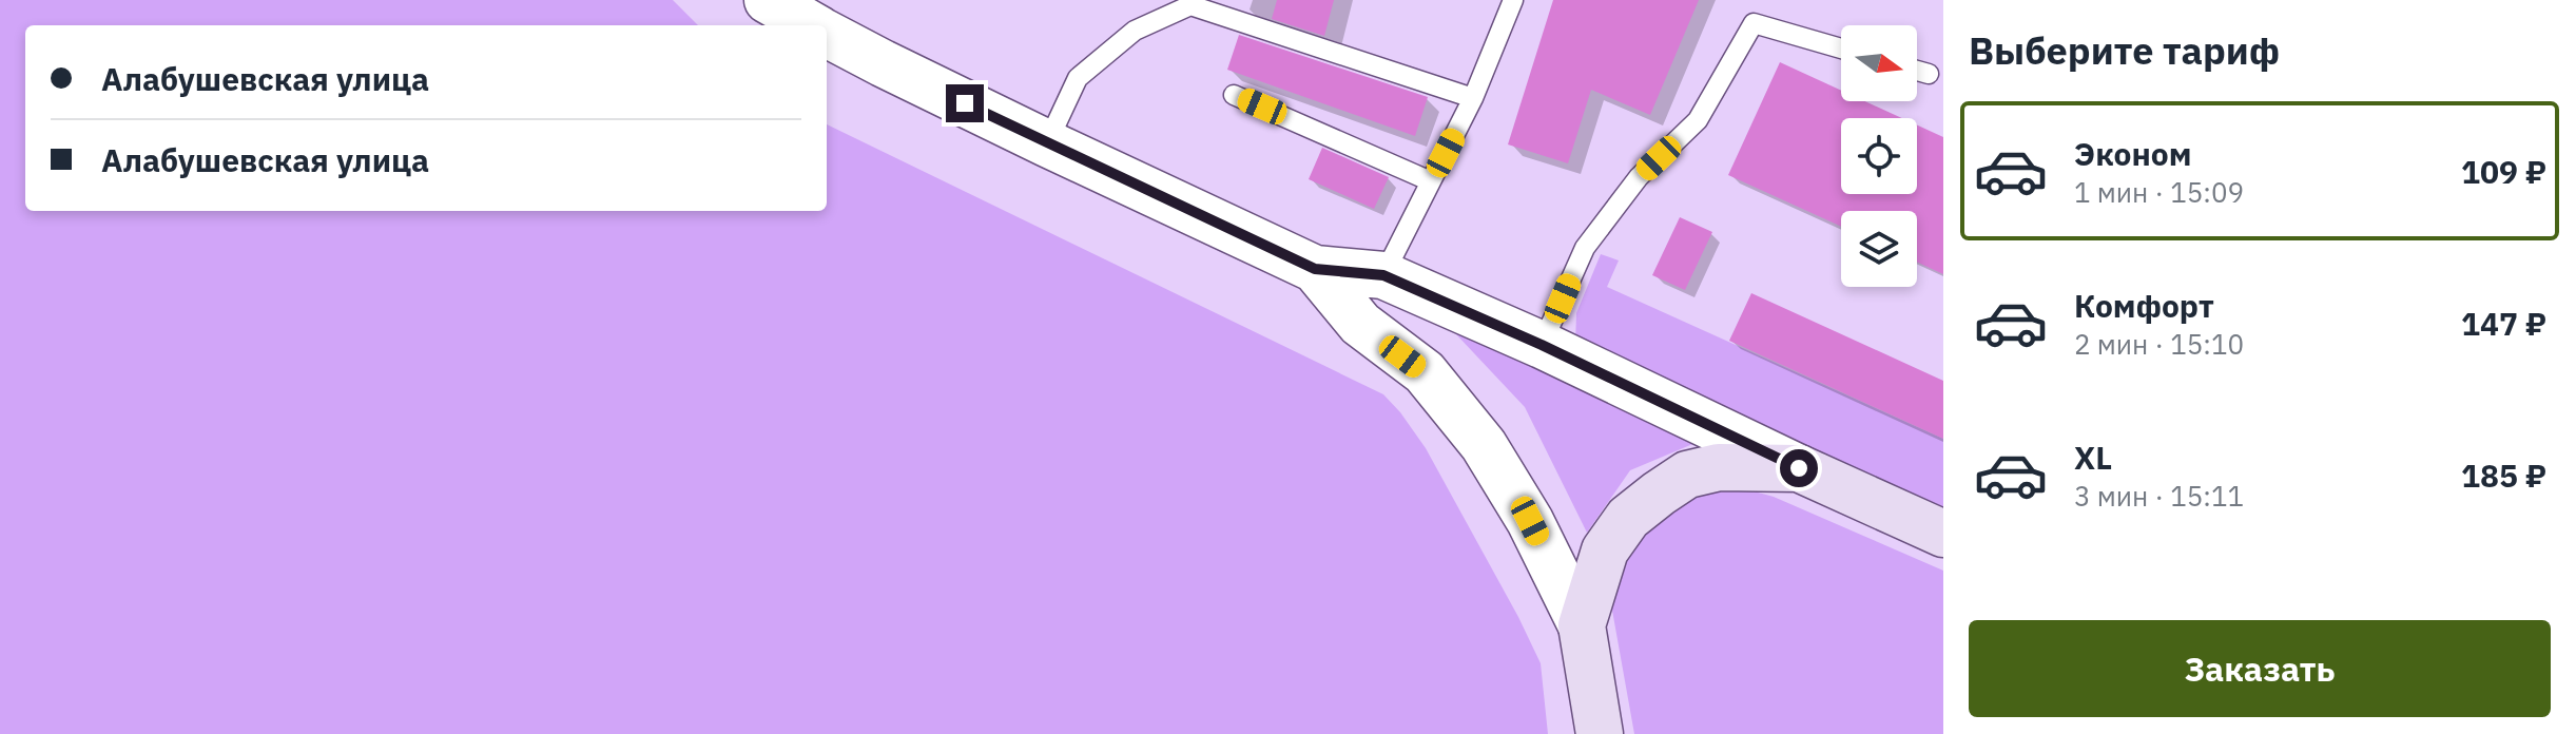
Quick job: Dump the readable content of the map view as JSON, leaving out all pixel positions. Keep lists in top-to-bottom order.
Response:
{
  "north": "right",
  "page": {
    "heading": "Выберите тариф",
    "banner": ["Алабушевская улица", "Алабушевская улица"],
    "list": [
      {
        "name": "Эконом",
        "note": "1 мин · 15:09",
        "value": "109 ₽"
      },
      {
        "name": "Комфорт",
        "note": "2 мин · 15:10",
        "value": "147 ₽"
      },
      {
        "name": "XL",
        "note": "3 мин · 15:11",
        "value": "185 ₽"
      }
    ],
    "buttons": "Заказать"
  }
}
